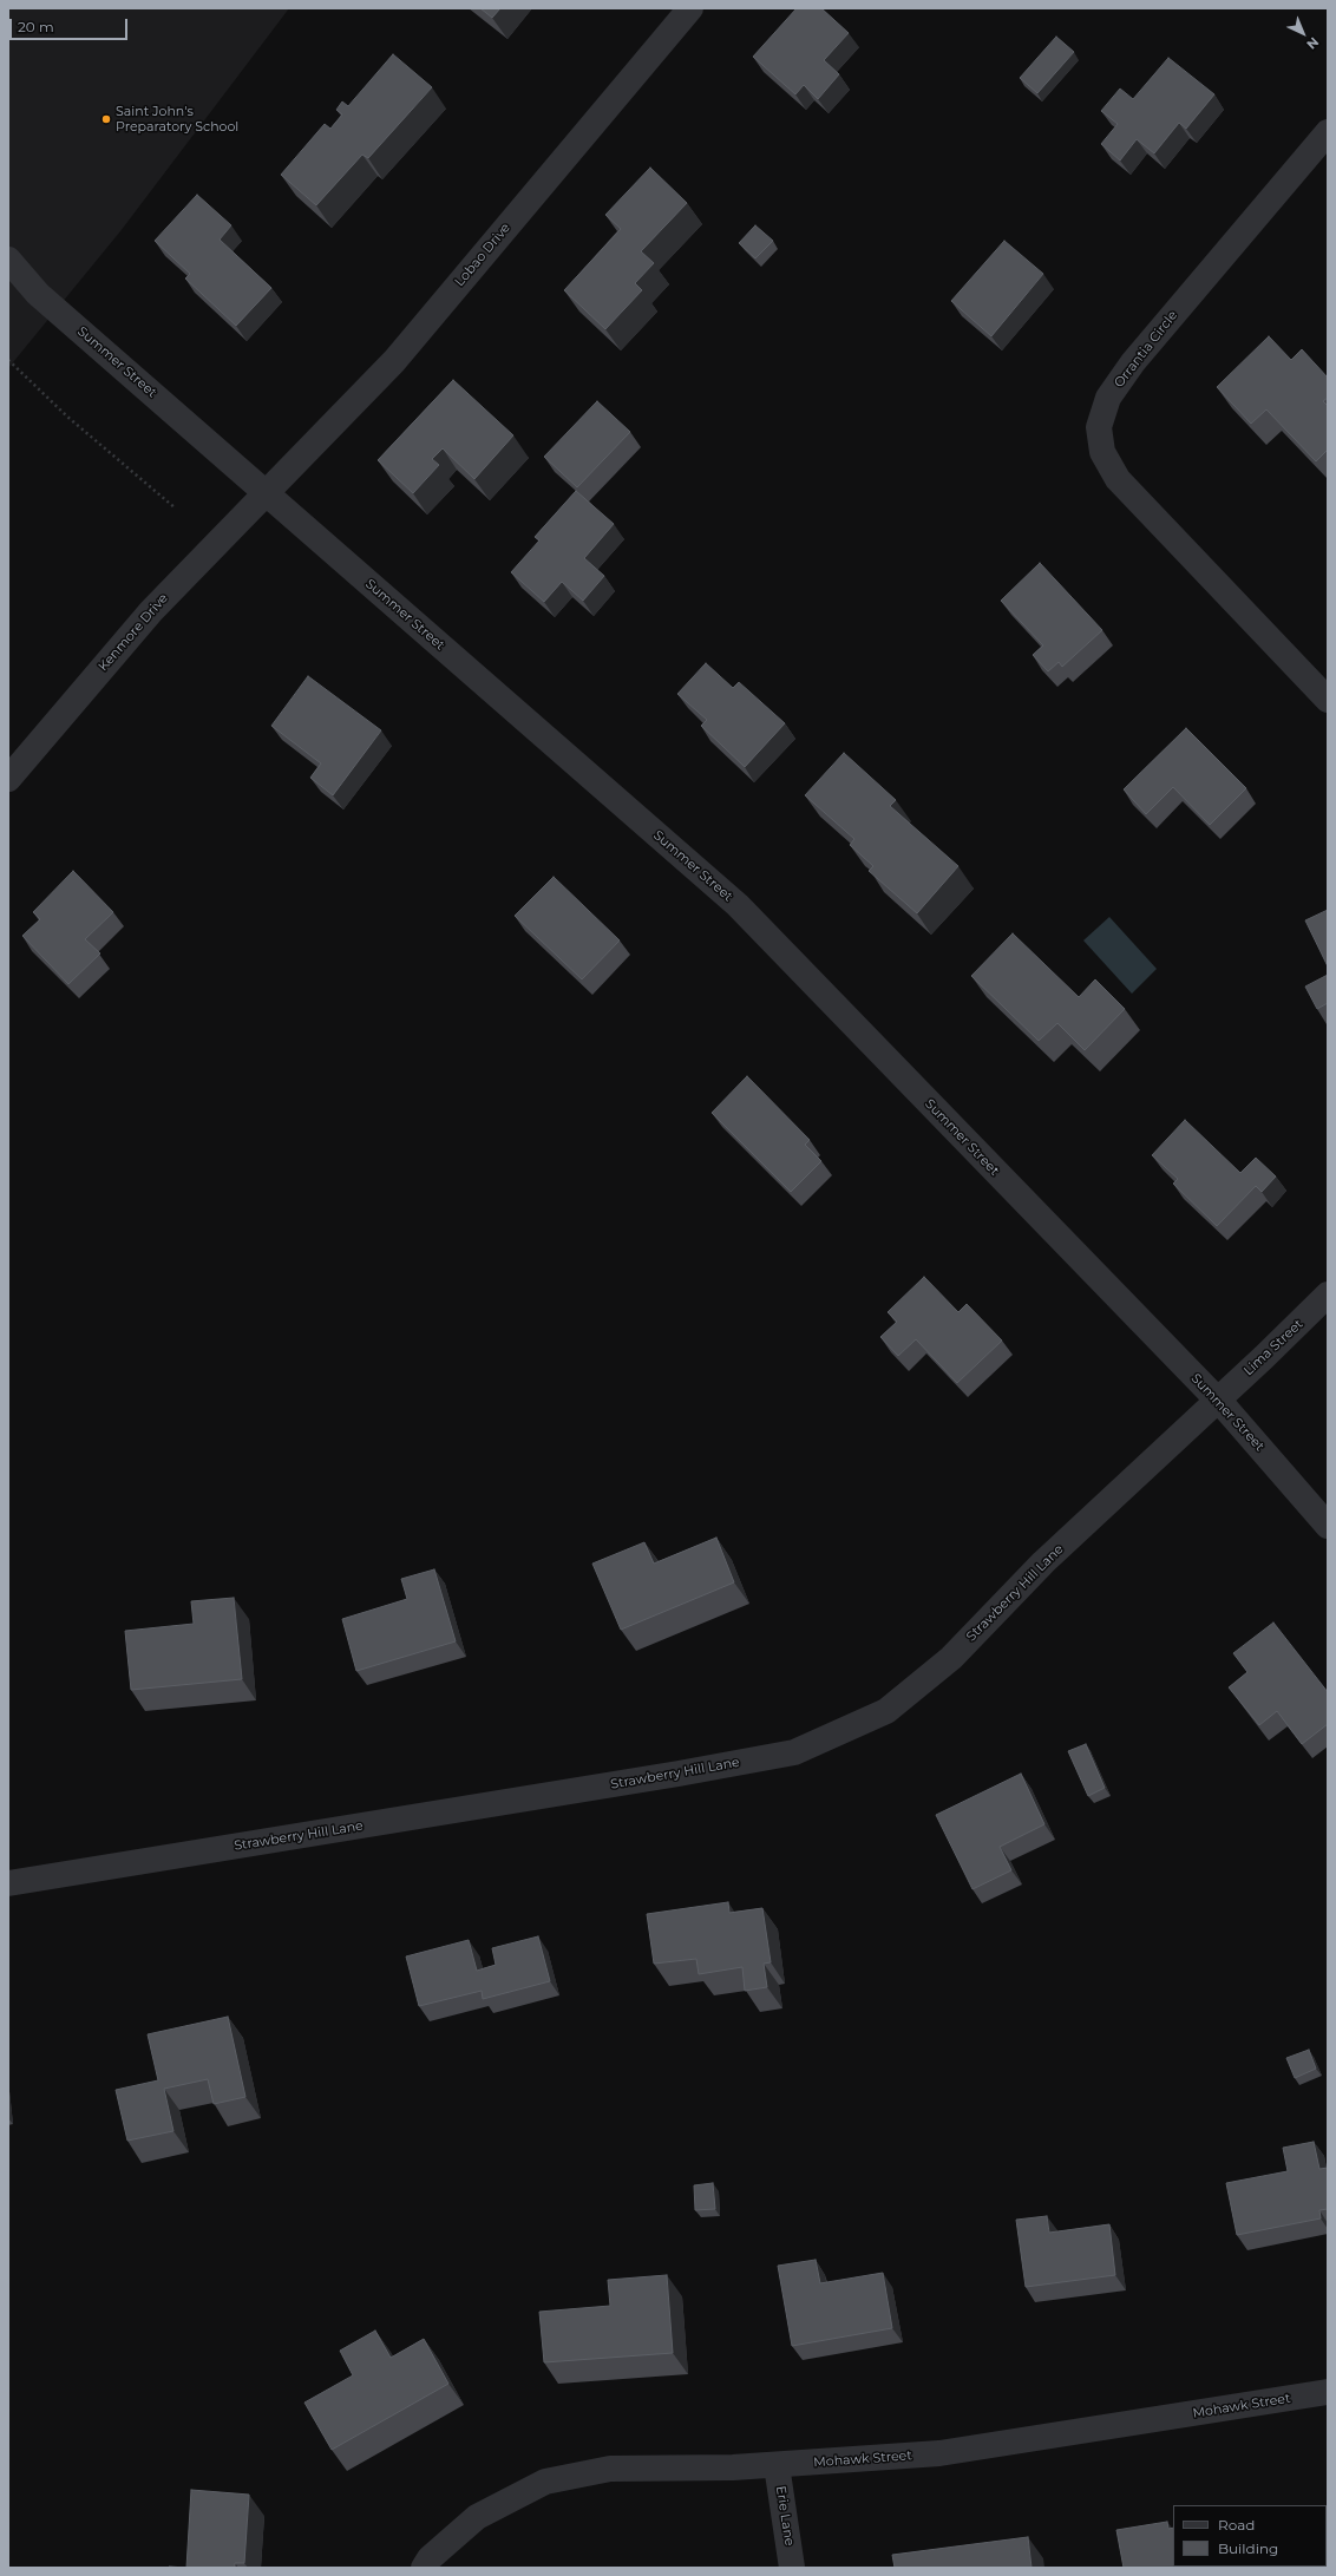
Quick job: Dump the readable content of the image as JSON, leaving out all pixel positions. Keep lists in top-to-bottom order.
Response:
{
  "streets": {
    "street": [
      "Lobao Drive",
      "Orrantia Circle",
      "Summer Street",
      "Kenmore Drive",
      "Lima Street",
      "Strawberry Hill Lane",
      "Mohawk Street",
      "Erie Lane"
    ]
  },
  "crossings": [
    ["Lobao Drive", "Summer Street"],
    ["Lobao Drive", "Kenmore Drive"],
    ["Summer Street", "Kenmore Drive"],
    ["Summer Street", "Lima Street"],
    ["Summer Street", "Strawberry Hill Lane"],
    ["Lima Street", "Strawberry Hill Lane"],
    ["Mohawk Street", "Erie Lane"]
  ],
  "places": ["Saint John's Preparatory School"],
  "legend": ["Road", "Building"],
  "scale_bar": "20 m",
  "north": "bottom right"
}
